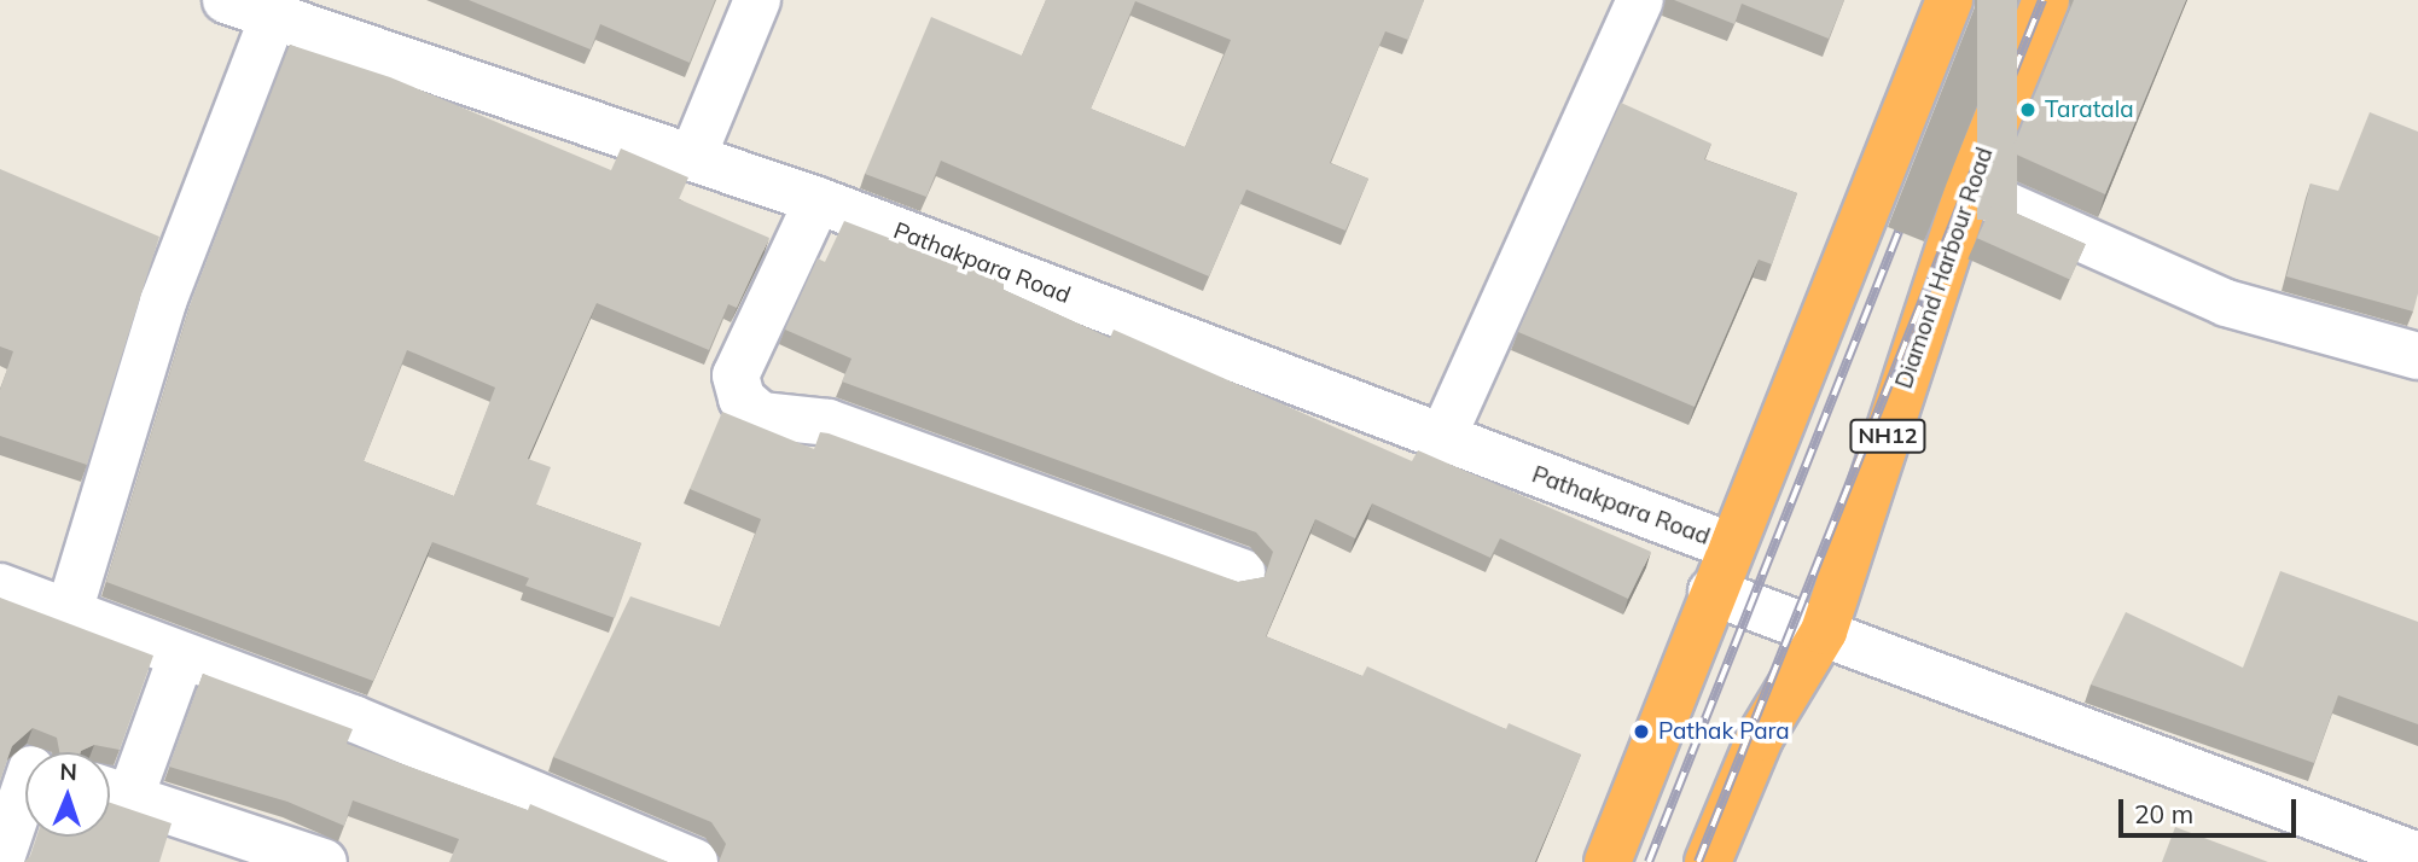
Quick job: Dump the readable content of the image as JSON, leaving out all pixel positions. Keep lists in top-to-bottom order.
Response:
{
  "streets": {
    "highway": ["Diamond Harbour Road", "NH12"],
    "street": ["Pathakpara Road"]
  },
  "places": ["Taratala", "Pathak Para"],
  "scale_bar": "20 m",
  "north": "top"
}
